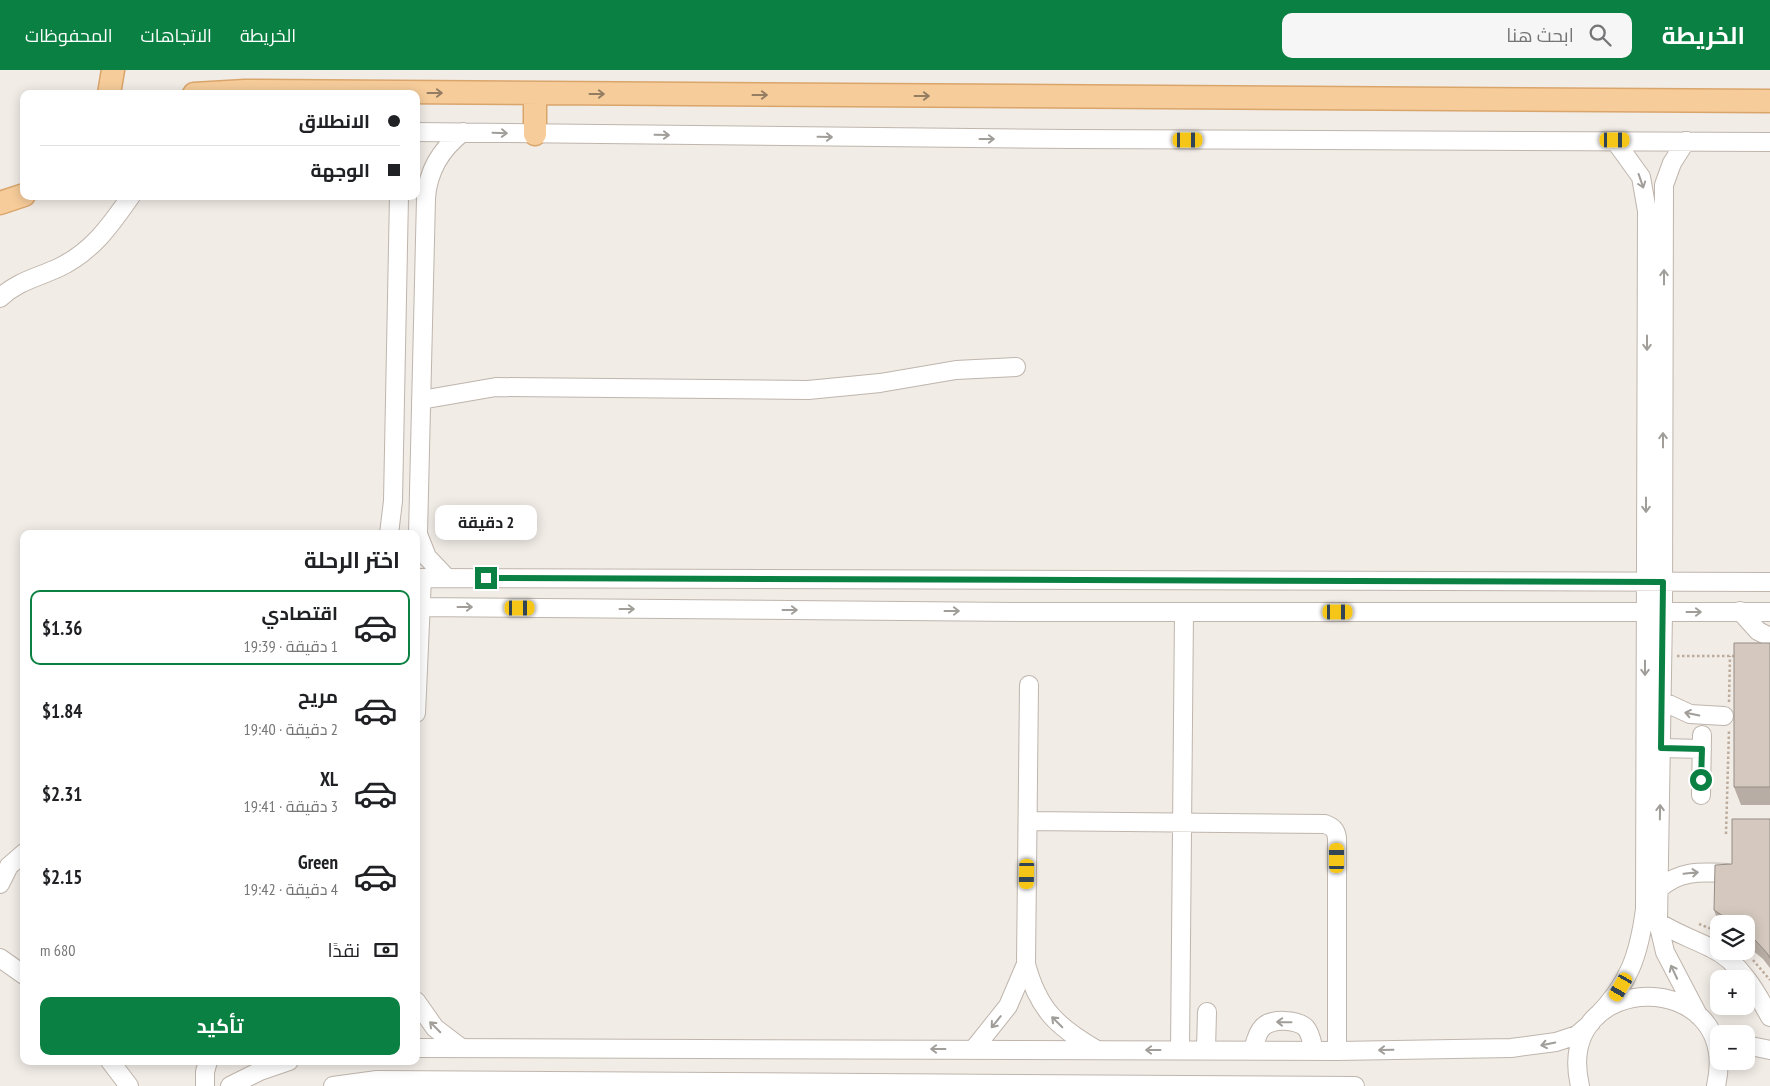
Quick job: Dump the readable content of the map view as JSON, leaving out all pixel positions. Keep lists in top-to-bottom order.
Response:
{
  "page": {
    "header": "الخريطة",
    "search": "ابحث هنا",
    "nav": ["الخريطة", "الاتجاهات", "المحفوظات"],
    "banner": ["الانطلاق", "الوجهة"],
    "bubble": "2 دقيقة",
    "heading": "اختر الرحلة",
    "list": [
      {
        "name": "اقتصادي",
        "note": "1 دقيقة · 19:39",
        "value": "$1.36"
      },
      {
        "name": "مريح",
        "note": "2 دقيقة · 19:40",
        "value": "$1.84"
      },
      {
        "name": "XL",
        "note": "3 دقيقة · 19:41",
        "value": "$2.31"
      },
      {
        "name": "Green",
        "note": "4 دقيقة · 19:42",
        "value": "$2.15"
      }
    ],
    "map_buttons": ["+", "−"],
    "pay": ["نقدًا", "680 m"],
    "buttons": "تأكيد"
  }
}
